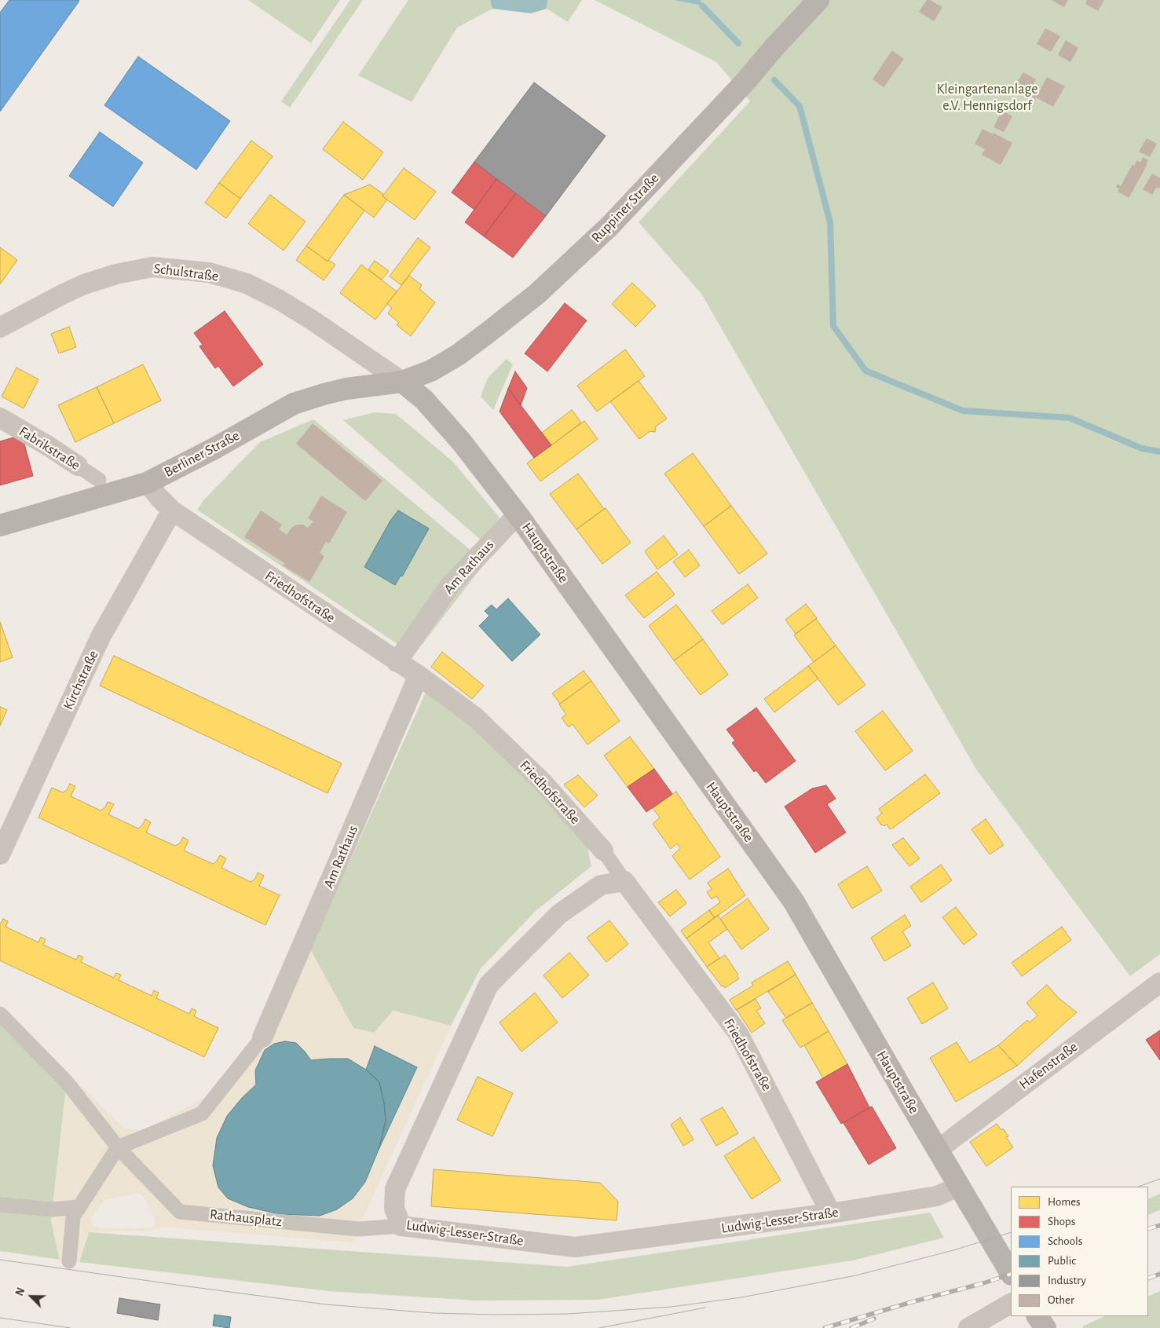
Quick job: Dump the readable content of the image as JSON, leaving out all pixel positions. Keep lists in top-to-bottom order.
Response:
{
  "streets": {
    "main road": ["Ruppiner Straße", "Berliner Straße", "Hauptstraße"],
    "street": [
      "Schulstraße",
      "Fabrikstraße",
      "Am Rathaus",
      "Friedhofstraße",
      "Kirchstraße",
      "Hafenstraße",
      "Rathausplatz",
      "Ludwig-Lesser-Straße"
    ]
  },
  "crossings": [
    ["Ruppiner Straße", "Schulstraße"],
    ["Ruppiner Straße", "Berliner Straße"],
    ["Ruppiner Straße", "Hauptstraße"],
    ["Schulstraße", "Berliner Straße"],
    ["Schulstraße", "Hauptstraße"],
    ["Berliner Straße", "Hauptstraße"],
    ["Berliner Straße", "Friedhofstraße"],
    ["Hauptstraße", "Am Rathaus"],
    ["Hauptstraße", "Hafenstraße"],
    ["Hauptstraße", "Ludwig-Lesser-Straße"],
    ["Am Rathaus", "Friedhofstraße"],
    ["Friedhofstraße", "Kirchstraße"],
    ["Friedhofstraße", "Ludwig-Lesser-Straße"],
    ["Rathausplatz", "Ludwig-Lesser-Straße"]
  ],
  "parks": ["Kleingartenanlage e.V. Hennigsdorf"],
  "legend": [
    "Homes",
    "Shops",
    "Schools",
    "Public",
    "Industry",
    "Other"
  ],
  "north": "top left"
}
